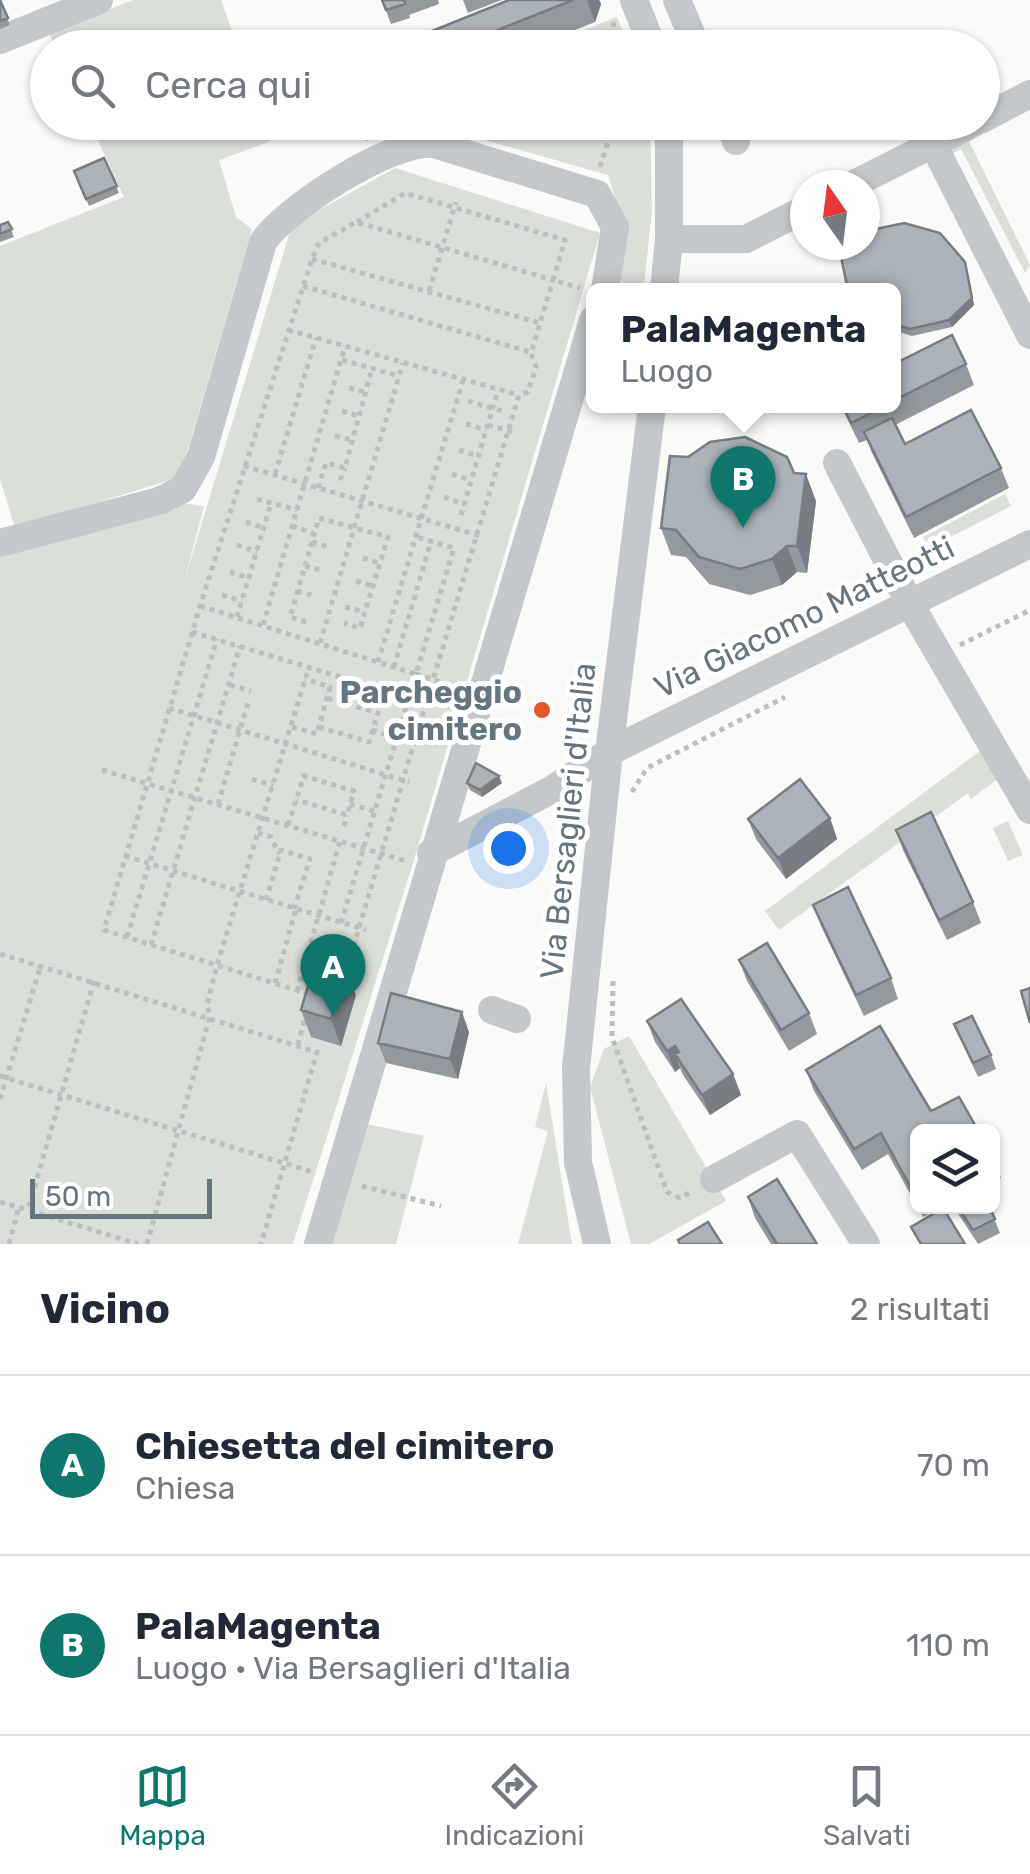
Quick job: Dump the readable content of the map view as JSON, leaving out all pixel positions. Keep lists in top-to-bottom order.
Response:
{
  "streets": {
    "street": ["Via Giacomo Matteotti", "Via Bersaglieri d'Italia"]
  },
  "crossings": [
    ["Via Giacomo Matteotti", "Via Bersaglieri d'Italia"]
  ],
  "places": ["Parcheggio cimitero"],
  "scale_bar": "50 m",
  "north": "top",
  "page": {
    "search": "Cerca qui",
    "popup": ["PalaMagenta", "Luogo"],
    "pins": ["B", "A"],
    "scale": "50 m",
    "heading": ["Vicino", "2 risultati"],
    "list": [
      {
        "mark": "A",
        "name": "Chiesetta del cimitero",
        "note": "Chiesa",
        "value": "70 m"
      },
      {
        "mark": "B",
        "name": "PalaMagenta",
        "note": "Luogo · Via Bersaglieri d'Italia",
        "value": "110 m"
      }
    ],
    "nav": ["Mappa", "Indicazioni", "Salvati"]
  }
}
